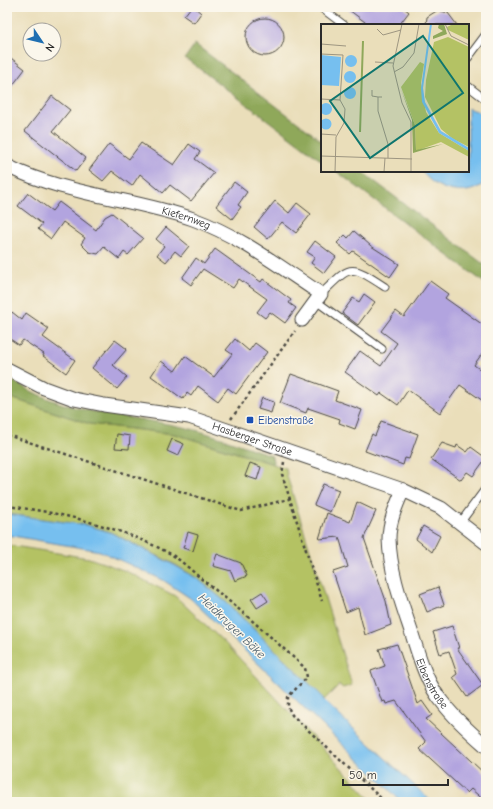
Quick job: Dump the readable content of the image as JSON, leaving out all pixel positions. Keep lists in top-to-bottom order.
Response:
{
  "streets": {
    "street": ["Kiefernweg", "Hasberger Straße", "Eibenstraße"]
  },
  "crossings": [
    ["Hasberger Straße", "Eibenstraße"]
  ],
  "water": ["Heidkruger Bäke"],
  "places": {
    "transit": ["Eibenstraße"]
  },
  "scale_bar": "50 m",
  "north": "bottom right"
}
